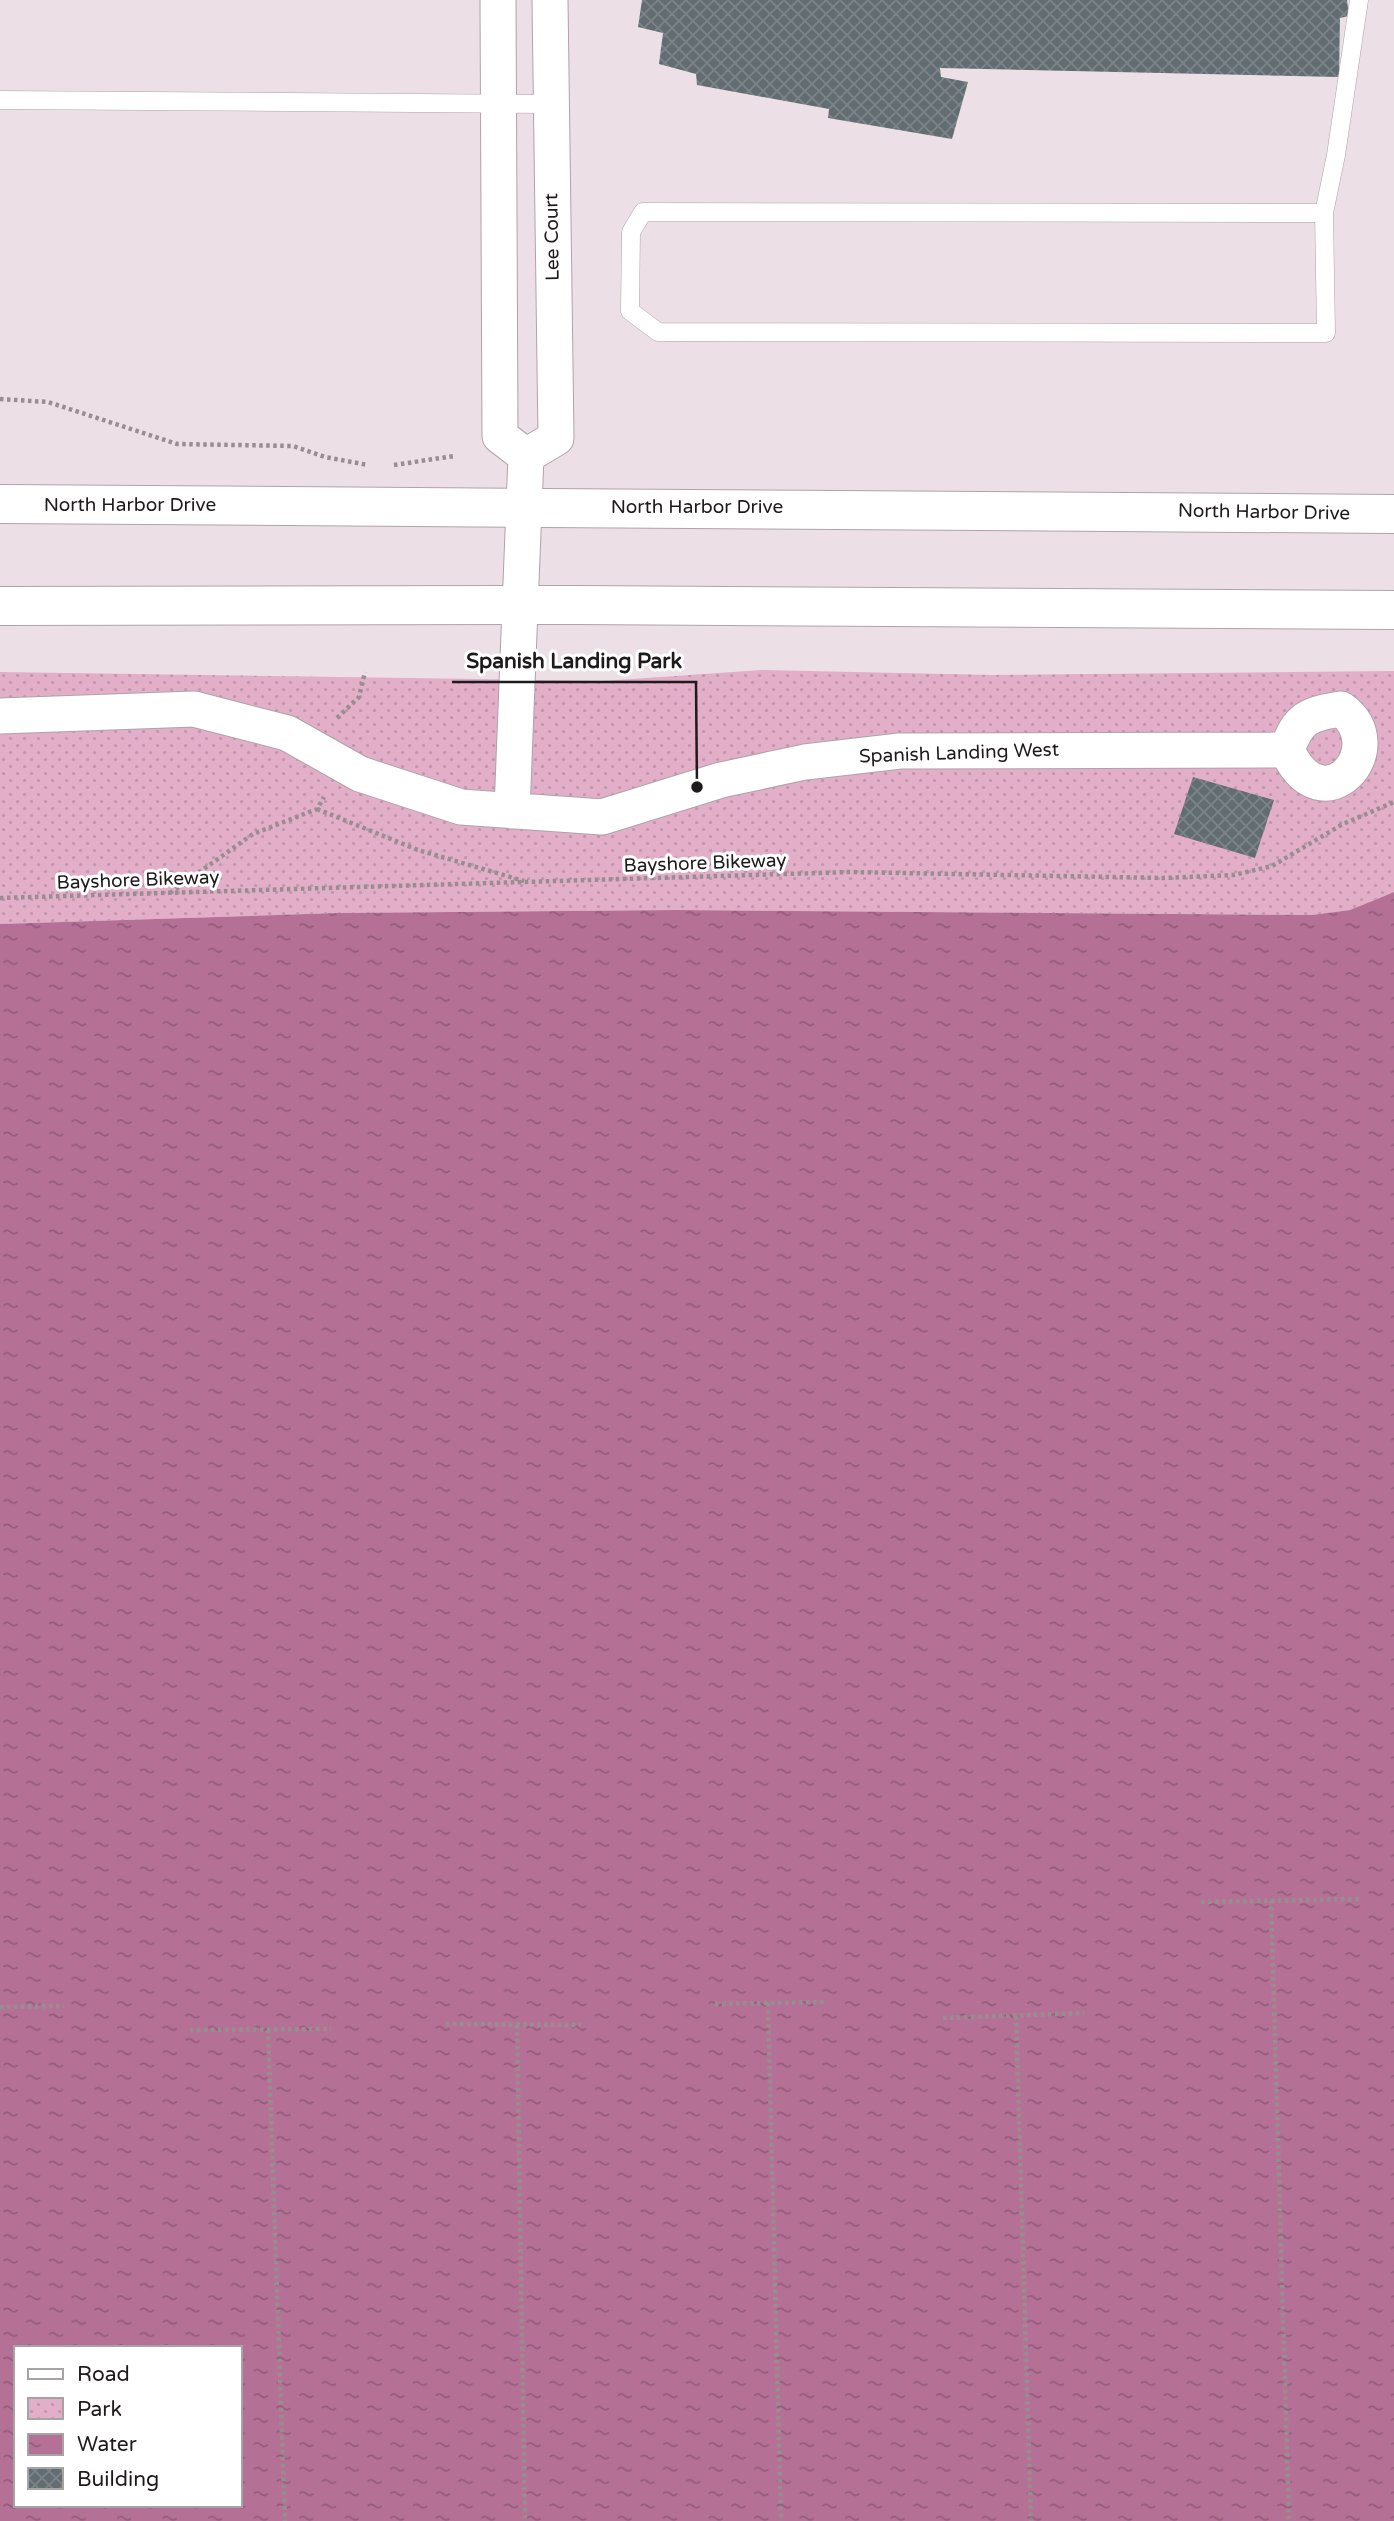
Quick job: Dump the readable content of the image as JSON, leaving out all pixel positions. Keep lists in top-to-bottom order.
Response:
{
  "streets": {
    "main road": ["North Harbor Drive"],
    "street": ["Lee Court", "Spanish Landing West"],
    "path": ["Bayshore Bikeway"]
  },
  "places": ["Spanish Landing Park"],
  "legend": [
    "Road",
    "Park",
    "Water",
    "Building"
  ]
}
